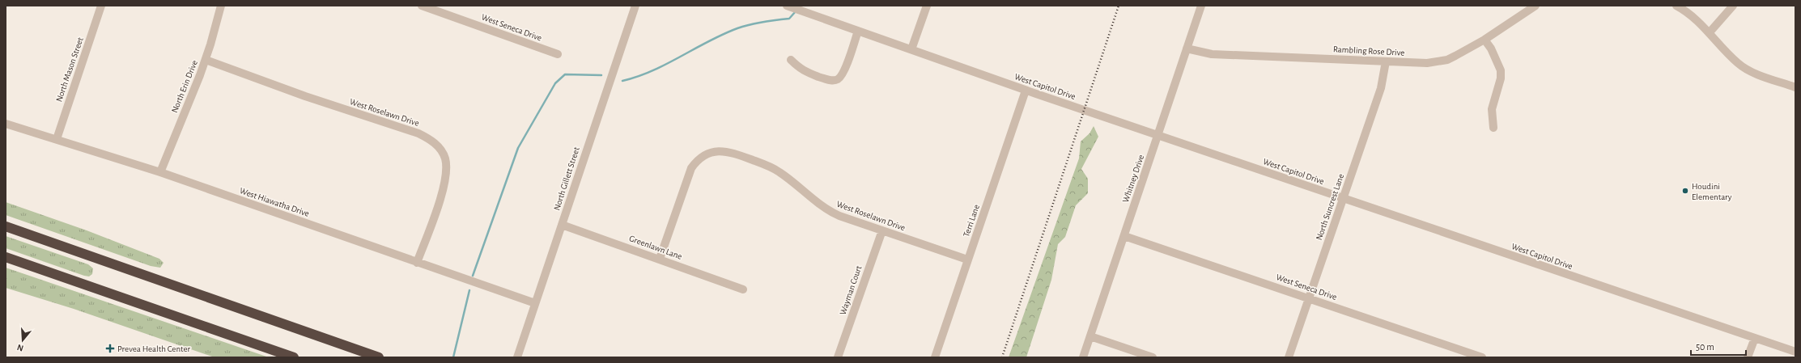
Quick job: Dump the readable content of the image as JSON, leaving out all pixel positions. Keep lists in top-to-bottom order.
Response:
{
  "streets": {
    "street": [
      "West Seneca Drive",
      "Rambling Rose Drive",
      "North Mason Street",
      "North Erin Drive",
      "West Capitol Drive",
      "West Roselawn Drive",
      "North Gillett Street",
      "Whitney Drive",
      "West Hiawatha Drive",
      "North Suncrest Lane",
      "Terri Lane",
      "Greenlawn Lane",
      "Wayman Court"
    ]
  },
  "crossings": [
    ["West Seneca Drive", "Whitney Drive"],
    ["West Seneca Drive", "North Suncrest Lane"],
    ["Rambling Rose Drive", "Whitney Drive"],
    ["Rambling Rose Drive", "North Suncrest Lane"],
    ["North Mason Street", "West Hiawatha Drive"],
    ["North Erin Drive", "West Roselawn Drive"],
    ["North Erin Drive", "West Hiawatha Drive"],
    ["West Capitol Drive", "Whitney Drive"],
    ["West Capitol Drive", "North Suncrest Lane"],
    ["West Capitol Drive", "Terri Lane"],
    ["West Roselawn Drive", "West Hiawatha Drive"],
    ["West Roselawn Drive", "Terri Lane"],
    ["West Roselawn Drive", "Greenlawn Lane"],
    ["West Roselawn Drive", "Wayman Court"],
    ["North Gillett Street", "West Hiawatha Drive"],
    ["North Gillett Street", "Greenlawn Lane"]
  ],
  "places": {
    "other": ["Houdini Elementary"],
    "health": ["Prevea Health Center"]
  },
  "scale_bar": "50 m",
  "north": "bottom"
}
